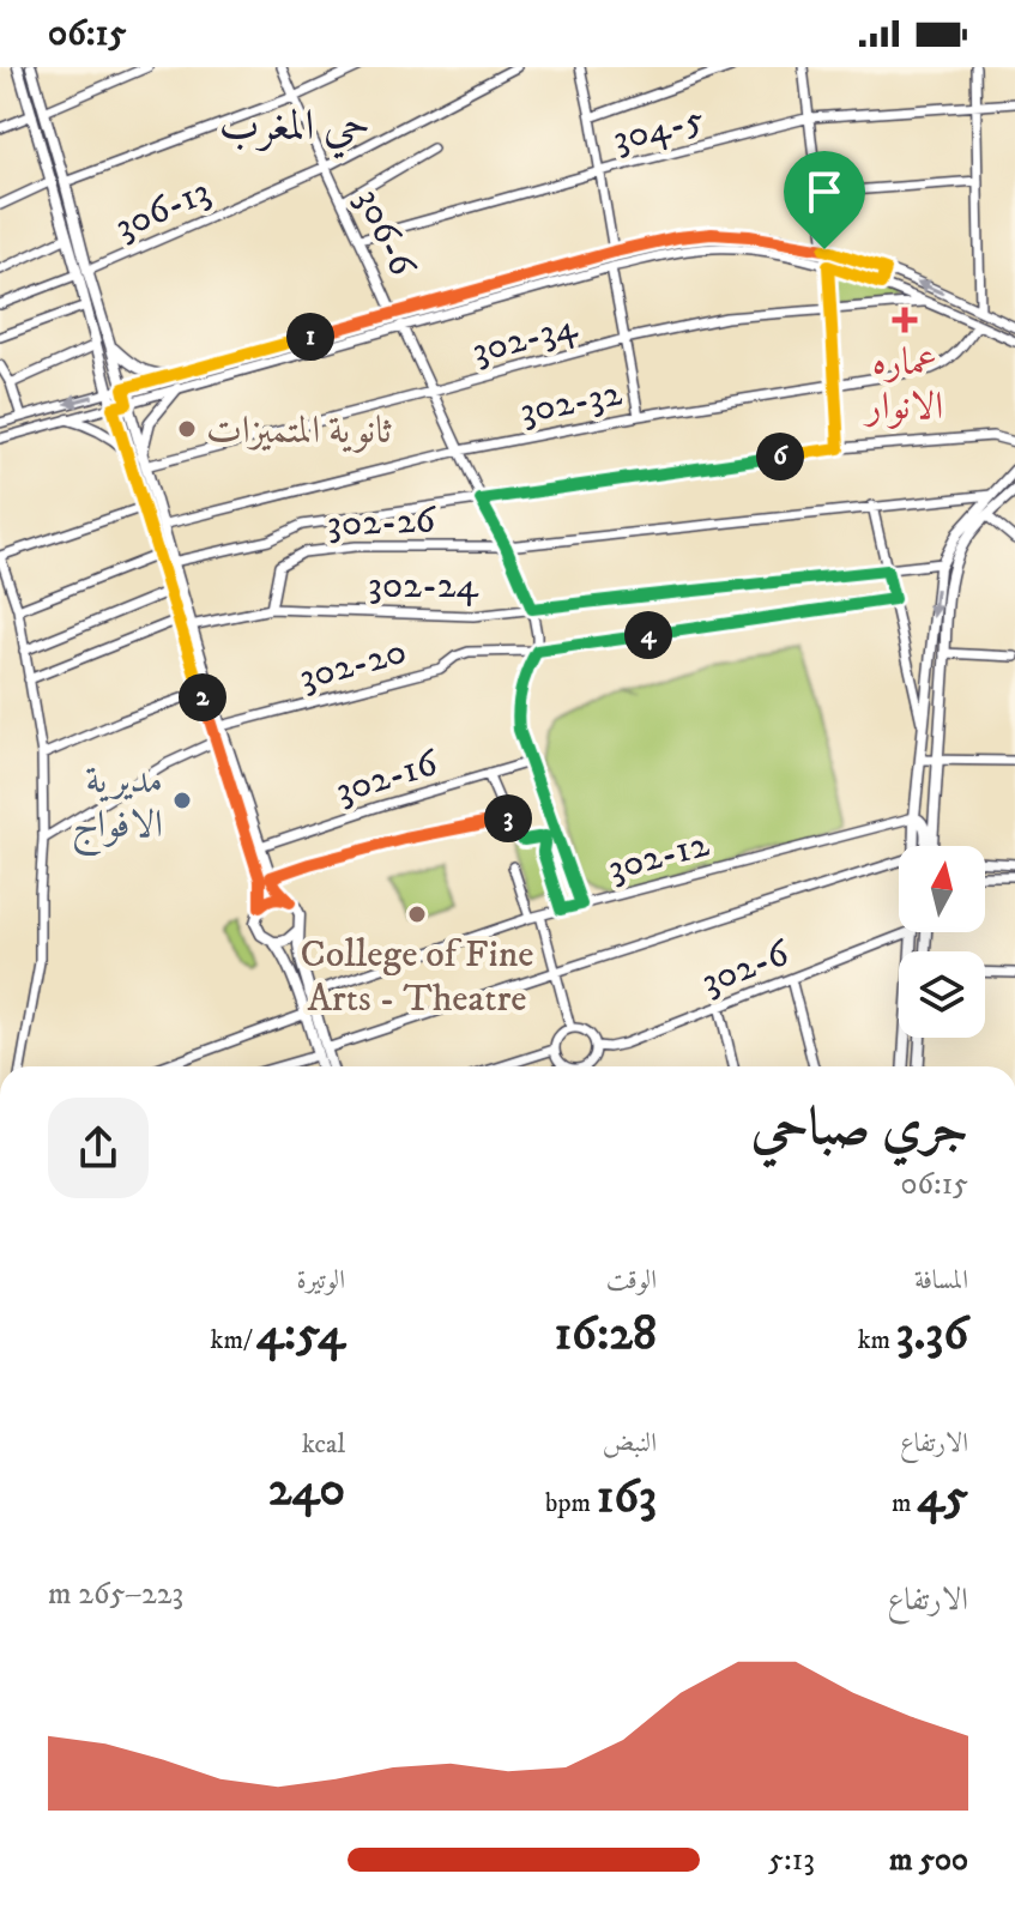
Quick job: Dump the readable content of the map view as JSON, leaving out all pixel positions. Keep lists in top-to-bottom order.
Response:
{
  "streets": {
    "street": [
      "304-5",
      "306-13",
      "306-6",
      "302-34",
      "302-32",
      "302-26",
      "302-24",
      "302-20",
      "302-16",
      "302-12",
      "302-6"
    ]
  },
  "crossings": [
    ["304-5", "306-6"],
    ["306-13", "306-6"],
    ["302-26", "302-24"]
  ],
  "districts": ["حي المغرب"],
  "places": {
    "health": ["عماره الانوار"],
    "other": ["ثانوية المتميزات", "مديرية الافواج", "College of Fine Arts - Theatre"]
  },
  "north": "top",
  "page": {
    "status": "06:15",
    "pins": [
      "1",
      "6",
      "4",
      "2",
      "3"
    ],
    "heading": ["جري صباحي", "06:15"],
    "stats": [
      ["المسافة", "3.36 km"],
      ["الوقت", "16:28"],
      ["الوتيرة", "4:54 /km"],
      ["الارتفاع", "45 m"],
      ["النبض", "163 bpm"],
      ["kcal", "240"]
    ],
    "chart": ["الارتفاع", "223–265 m"],
    "list": [
      {
        "name": "500 m",
        "note": "5:13"
      }
    ]
  }
}
